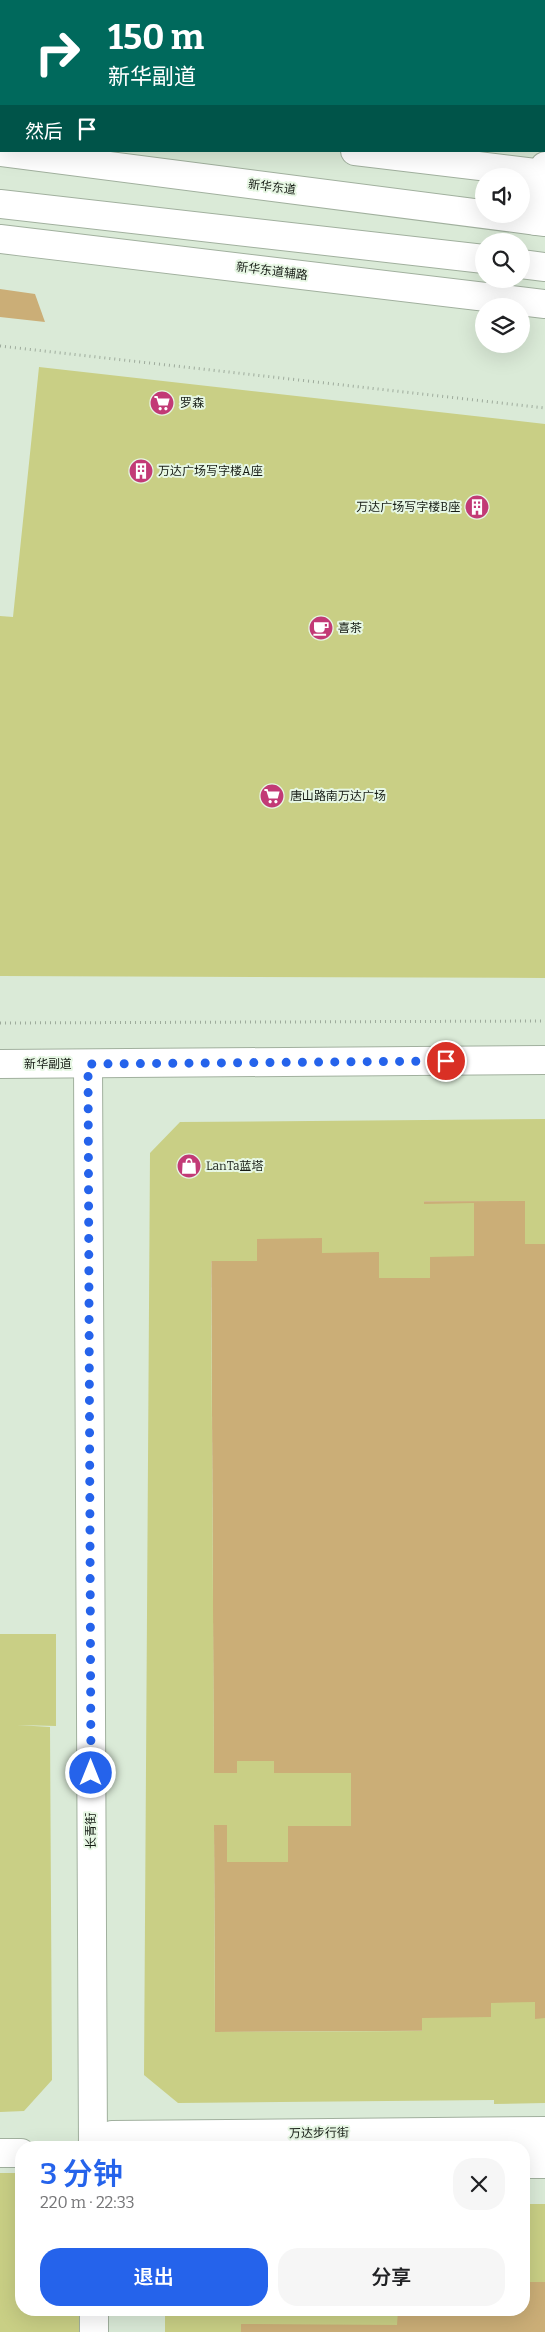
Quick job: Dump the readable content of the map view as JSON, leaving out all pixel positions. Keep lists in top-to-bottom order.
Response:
{
  "streets": {
    "street": [
      "新华东道",
      "新华东道辅路",
      "新华副道",
      "长青街",
      "万达步行街"
    ]
  },
  "crossings": [
    ["新华副道", "长青街"]
  ],
  "places": {
    "supermarket": ["罗森", "唐山路南万达广场"],
    "building": ["万达广场写字楼A座", "万达广场写字楼B座"],
    "cafe": ["喜茶"],
    "shop": ["LanTa蓝塔"]
  },
  "page": {
    "turn": ["150 m", "新华副道"],
    "then": "然后",
    "heading": ["3 分钟", "220 m · 22:33"],
    "buttons": ["退出", "分享"]
  }
}
